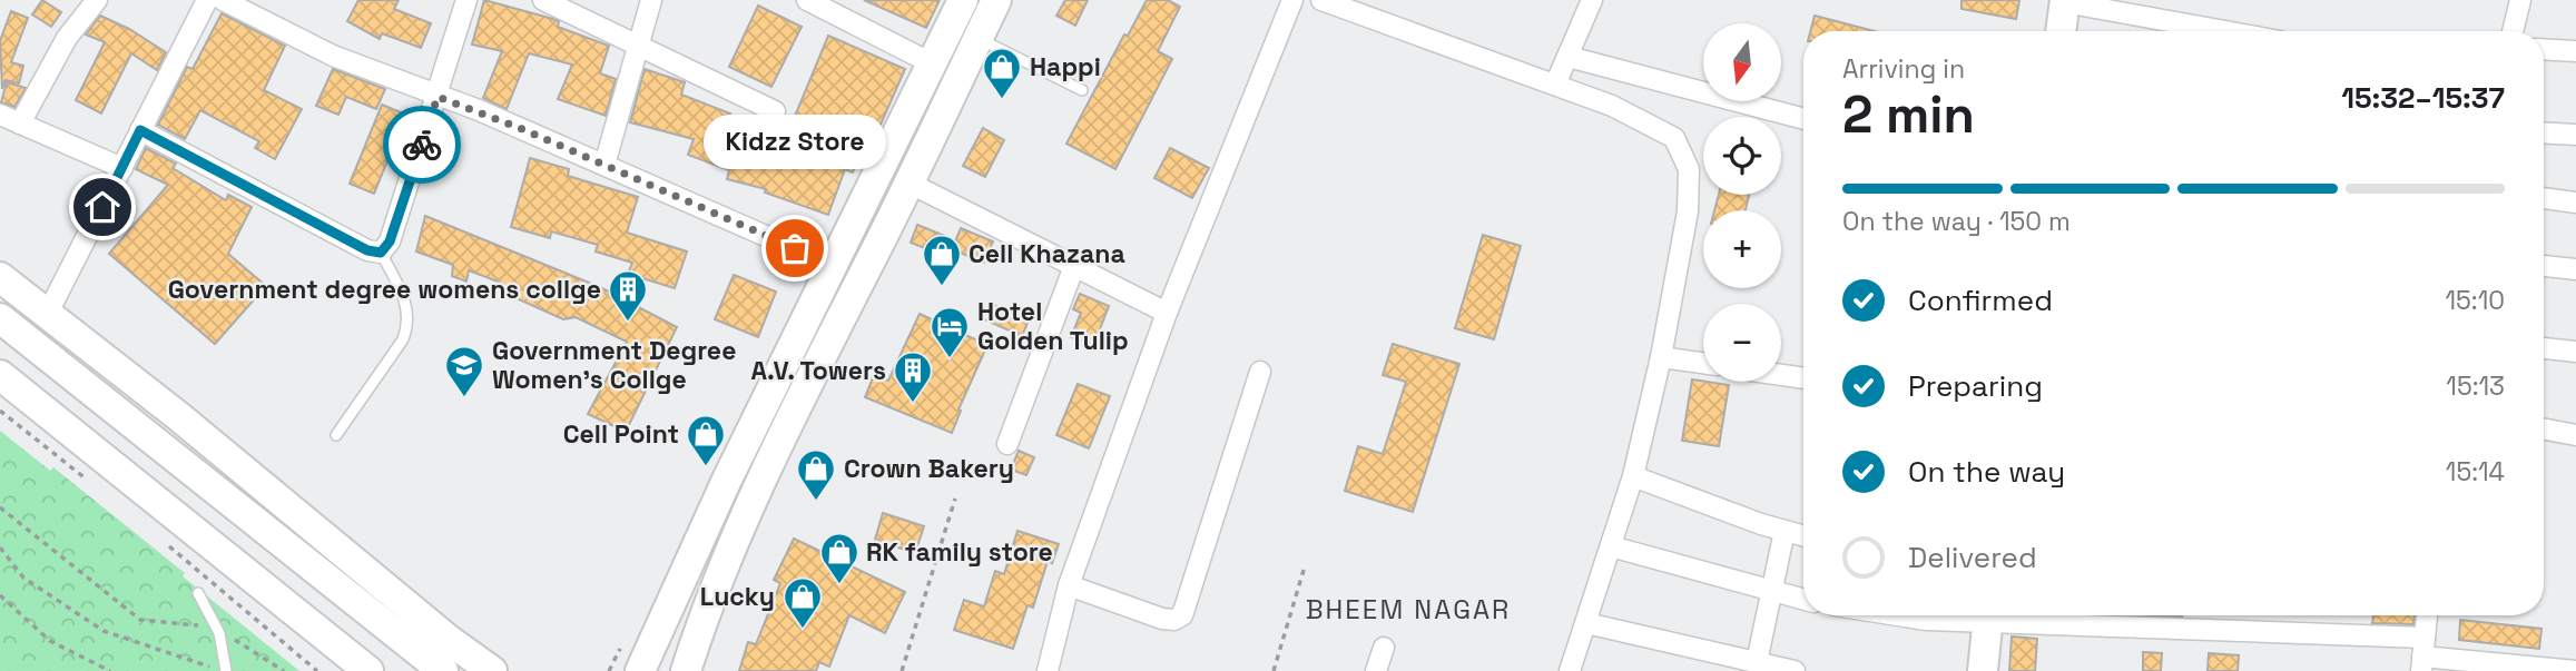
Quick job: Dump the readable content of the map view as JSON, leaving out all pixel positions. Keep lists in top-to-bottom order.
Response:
{
  "districts": ["BHEEM NAGAR"],
  "places": {
    "shop": [
      "Happi",
      "Cell Khazana",
      "Cell Point",
      "Crown Bakery",
      "RK family store",
      "Lucky"
    ],
    "other": ["Kidzz Store"],
    "building": ["Government degree womens collge", "A.V. Towers"],
    "hotel": ["Hotel Golden Tulip"],
    "school or university": ["Government Degree Women's Collge"]
  },
  "north": "bottom",
  "page": {
    "map_buttons": ["+", "−"],
    "heading": ["2 min", "Arriving in", "15:32–15:37"],
    "bubble": "Kidzz Store",
    "bar": "On the way · 150 m",
    "list": [
      ["Confirmed", "15:10"],
      ["Preparing", "15:13"],
      ["On the way", "15:14"],
      "Delivered"
    ]
  }
}
